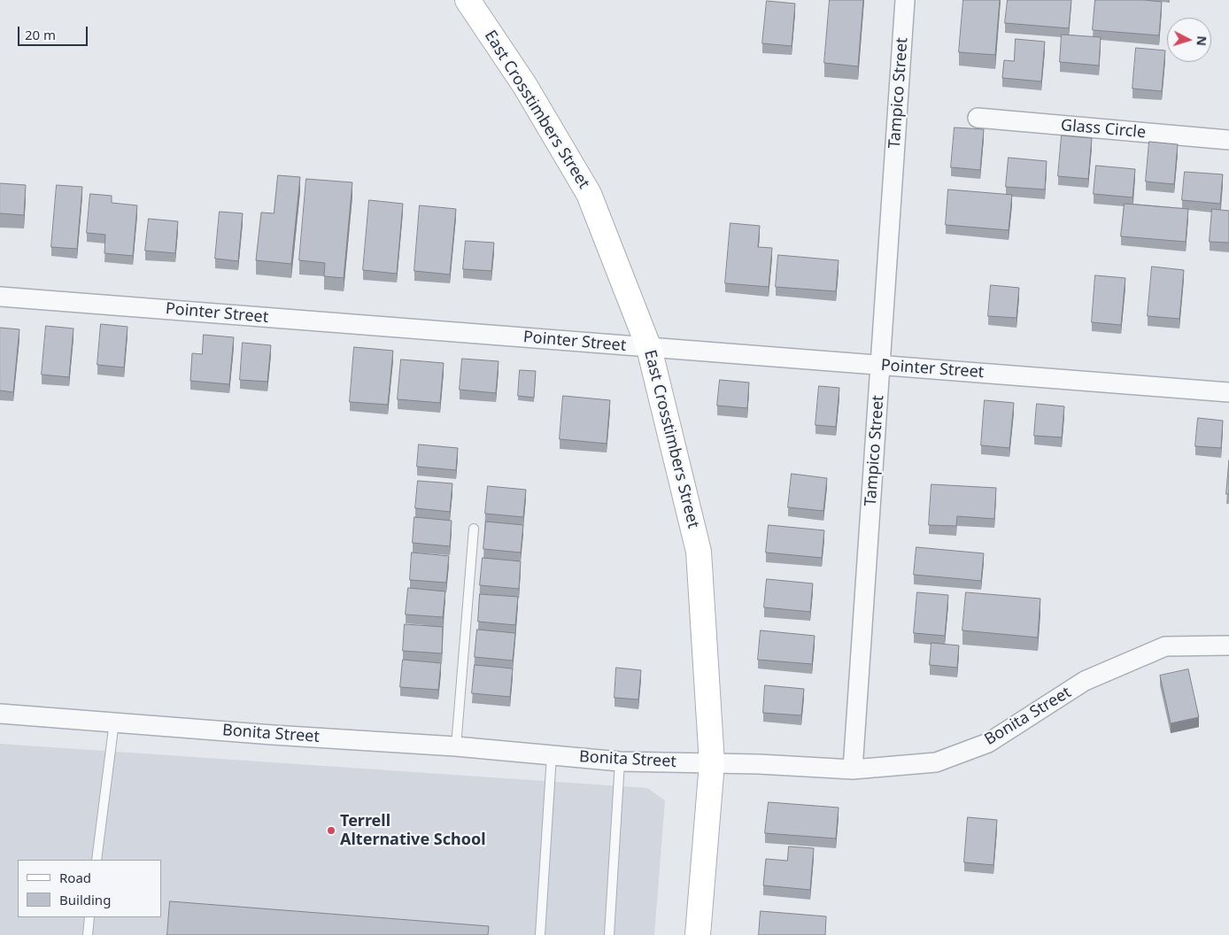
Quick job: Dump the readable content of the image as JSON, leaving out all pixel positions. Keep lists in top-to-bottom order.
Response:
{
  "streets": {
    "main road": ["East Crosstimbers Street"],
    "street": [
      "Tampico Street",
      "Glass Circle",
      "Pointer Street",
      "Bonita Street"
    ]
  },
  "crossings": [
    ["Tampico Street", "Pointer Street"],
    ["Tampico Street", "Bonita Street"],
    ["East Crosstimbers Street", "Pointer Street"],
    ["East Crosstimbers Street", "Bonita Street"]
  ],
  "places": ["Terrell Alternative School"],
  "legend": ["Road", "Building"],
  "scale_bar": "20 m",
  "north": "right"
}
